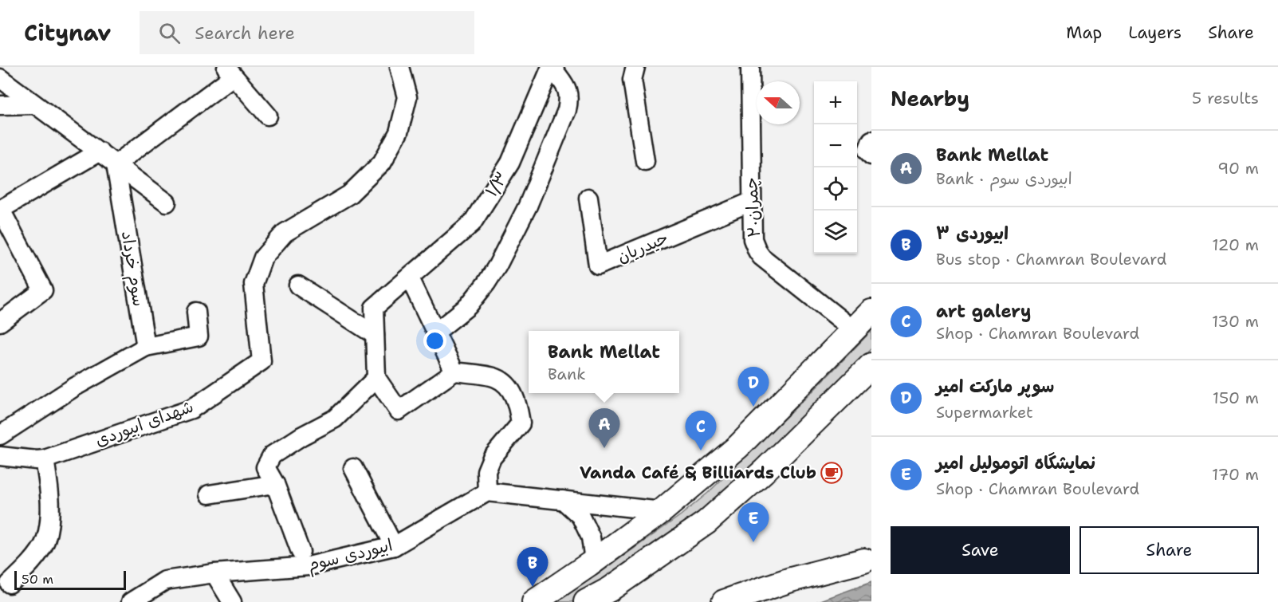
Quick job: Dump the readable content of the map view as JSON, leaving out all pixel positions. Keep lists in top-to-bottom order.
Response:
{
  "streets": {
    "street": [
      "۱/۳",
      "چمران۲۰",
      "حیدریان",
      "سوم خرداد",
      "شهدای ابیوردی",
      "ابیوردی سوم"
    ]
  },
  "crossings": [
    ["چمران۲۰", "حیدریان"]
  ],
  "places": {
    "cafe": ["Vanda Café & Billiards Club"]
  },
  "scale_bar": "50 m",
  "north": "left",
  "page": {
    "header": "Citynav",
    "search": "Search here",
    "nav": ["Map", "Layers", "Share"],
    "heading": ["Nearby", "5 results"],
    "map_buttons": ["+", "−"],
    "list": [
      {
        "mark": "A",
        "name": "Bank Mellat",
        "note": "Bank · ابیوردی سوم",
        "value": "90 m"
      },
      {
        "mark": "B",
        "name": "ابیوردی ۳",
        "note": "Bus stop · Chamran Boulevard",
        "value": "120 m"
      },
      {
        "mark": "C",
        "name": "art galery",
        "note": "Shop · Chamran Boulevard",
        "value": "130 m"
      },
      {
        "mark": "D",
        "name": "سوپر مارکت امیر",
        "note": "Supermarket",
        "value": "150 m"
      },
      {
        "mark": "E",
        "name": "نمایشگاه اتومولیل امیر",
        "note": "Shop · Chamran Boulevard",
        "value": "170 m"
      }
    ],
    "popup": ["Bank Mellat", "Bank"],
    "pins": [
      "D",
      "A",
      "C",
      "E",
      "B"
    ],
    "buttons": ["Save", "Share"],
    "scale": "50 m"
  }
}
